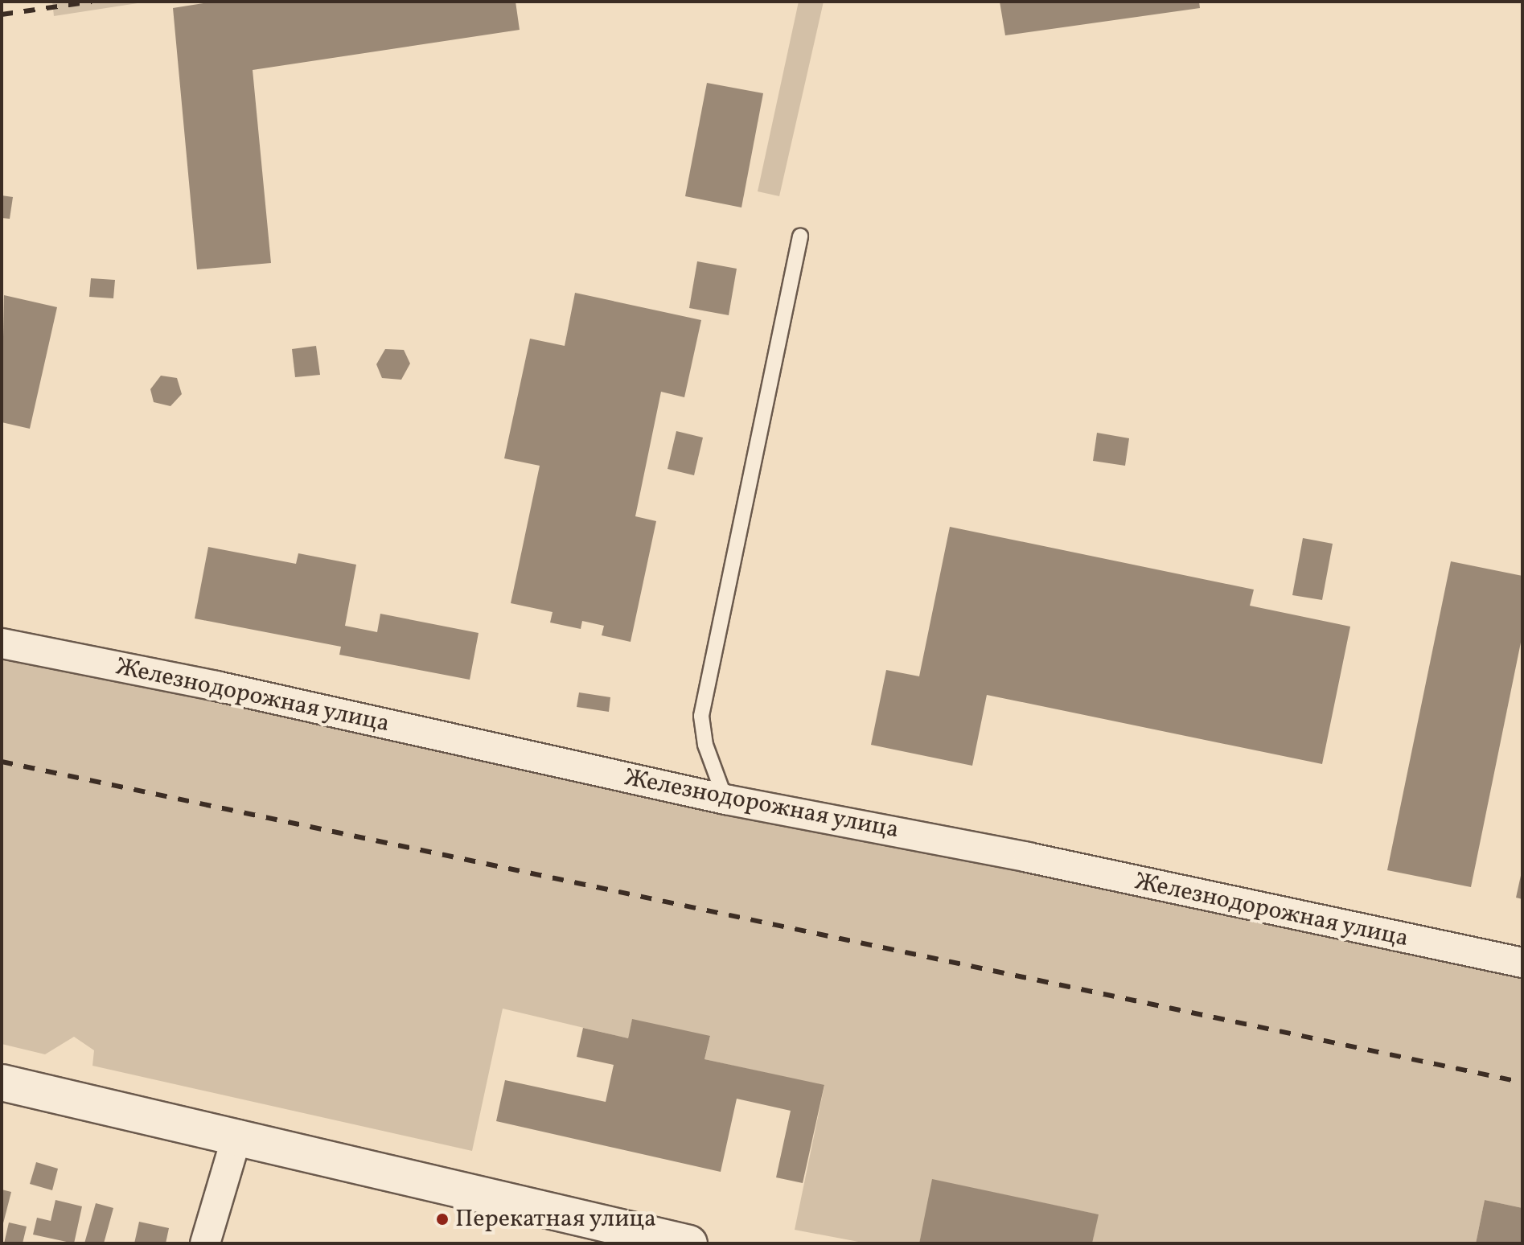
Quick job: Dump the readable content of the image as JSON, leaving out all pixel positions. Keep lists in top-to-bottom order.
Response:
{
  "streets": {
    "street": ["Железнодорожная улица"]
  },
  "places": ["Перекатная улица"]
}
